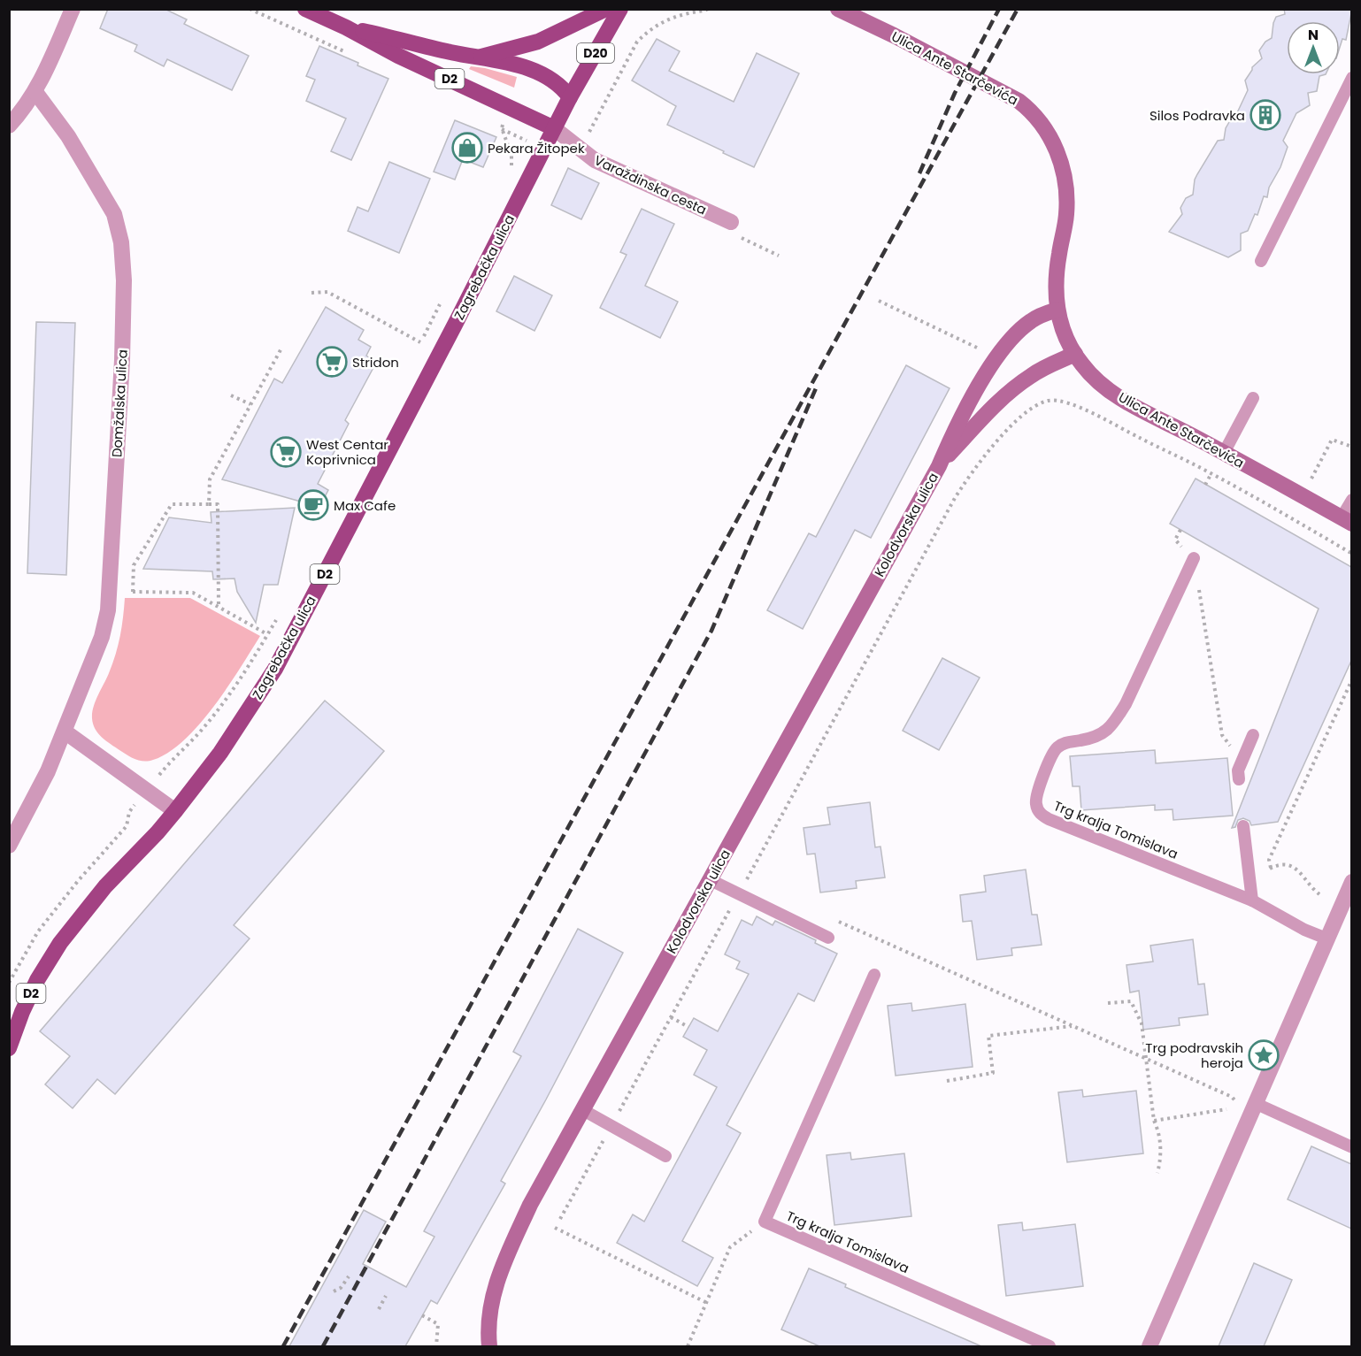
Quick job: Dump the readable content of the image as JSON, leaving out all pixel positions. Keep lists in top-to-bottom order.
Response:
{
  "streets": {
    "main road": [
      "D20",
      "Ulica Ante Starčevića",
      "D2",
      "Varaždinska cesta",
      "Zagrebačka ulica",
      "Kolodvorska ulica"
    ],
    "street": ["Domžalska ulica"],
    "lane": ["Trg kralja Tomislava"]
  },
  "crossings": [
    ["D20", "D2"],
    ["D20", "Varaždinska cesta"],
    ["Ulica Ante Starčevića", "Kolodvorska ulica"],
    ["D2", "Varaždinska cesta"],
    ["D2", "Zagrebačka ulica"],
    ["Varaždinska cesta", "Zagrebačka ulica"]
  ],
  "places": {
    "building": ["Silos Podravka"],
    "shop": ["Pekara Žitopek"],
    "supermarket": ["Stridon", "West Centar Koprivnica"],
    "cafe": ["Max Cafe"],
    "place": ["Trg podravskih heroja"]
  },
  "north": "top"
}
